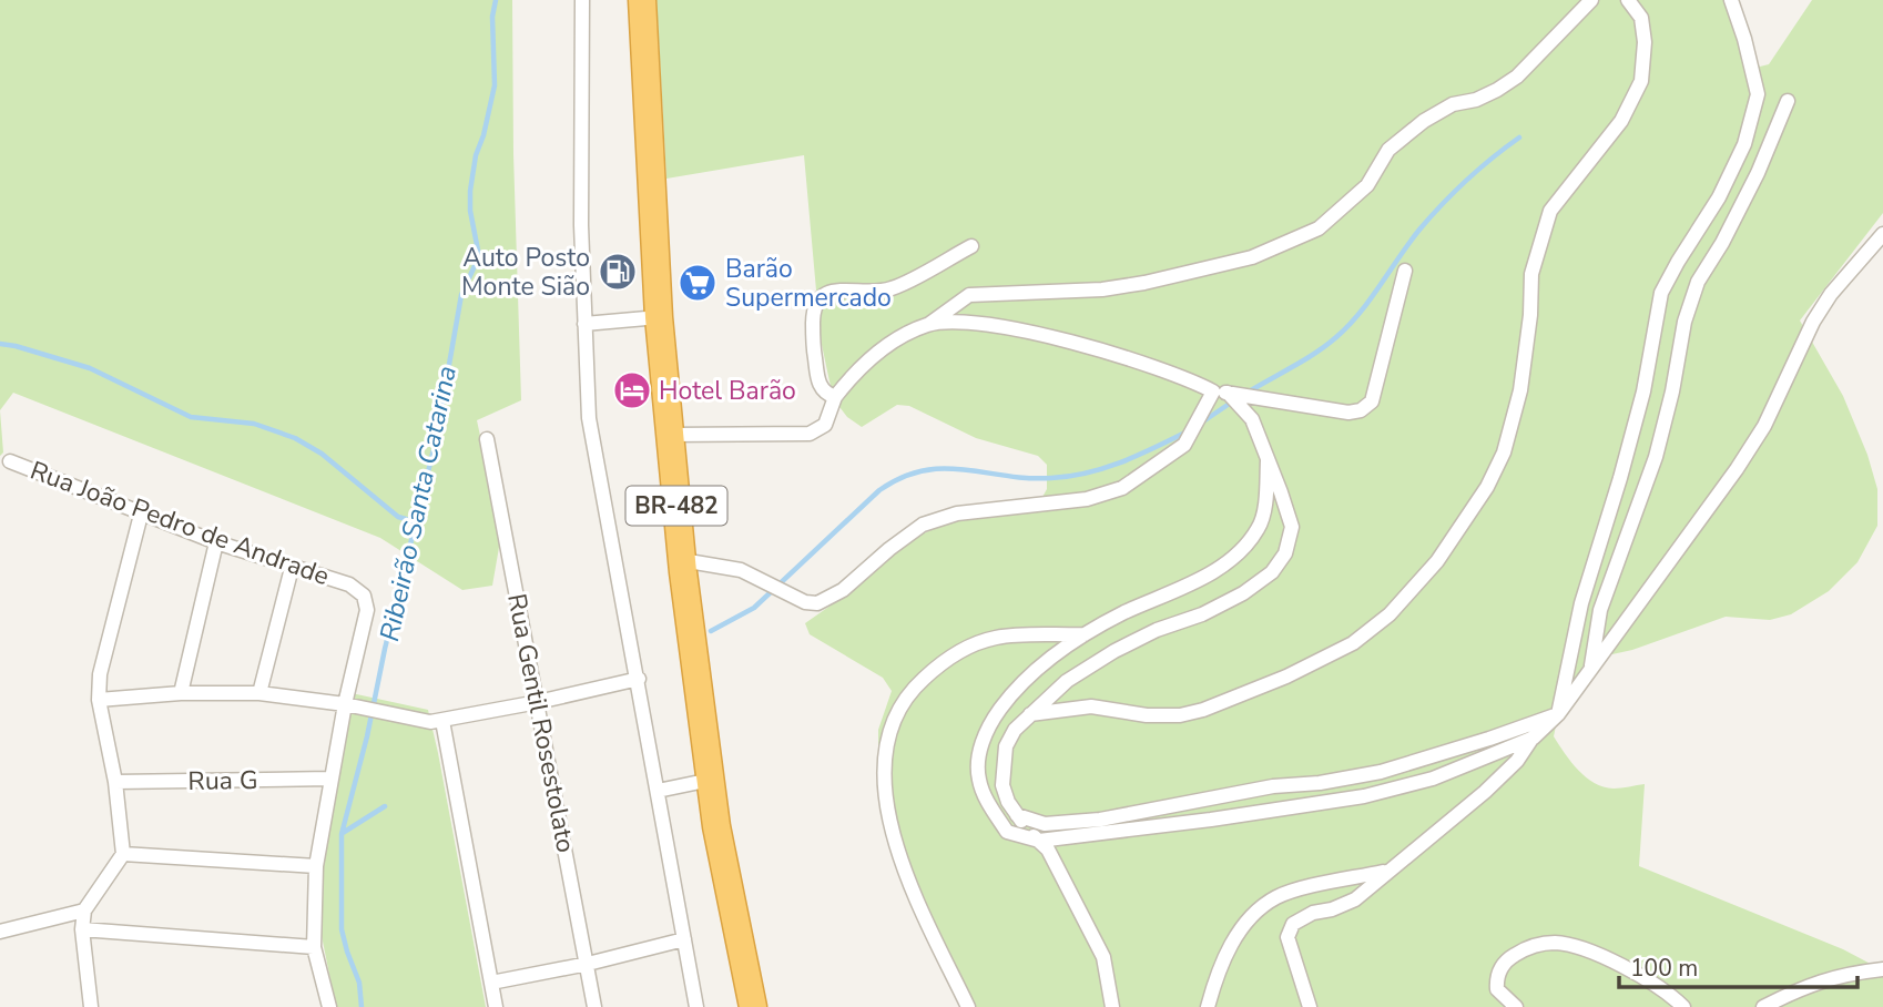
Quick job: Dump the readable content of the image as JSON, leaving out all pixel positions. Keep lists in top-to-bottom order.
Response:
{
  "streets": {
    "highway": ["BR-482"],
    "street": ["Rua João Pedro de Andrade", "Rua Gentil Rosestolato", "Rua G"]
  },
  "water": ["Ribeirão Santa Catarina"],
  "places": {
    "fuel station": ["Auto Posto Monte Sião"],
    "supermarket": ["Barão Supermercado"],
    "hotel": ["Hotel Barão"]
  },
  "scale_bar": "100 m"
}
